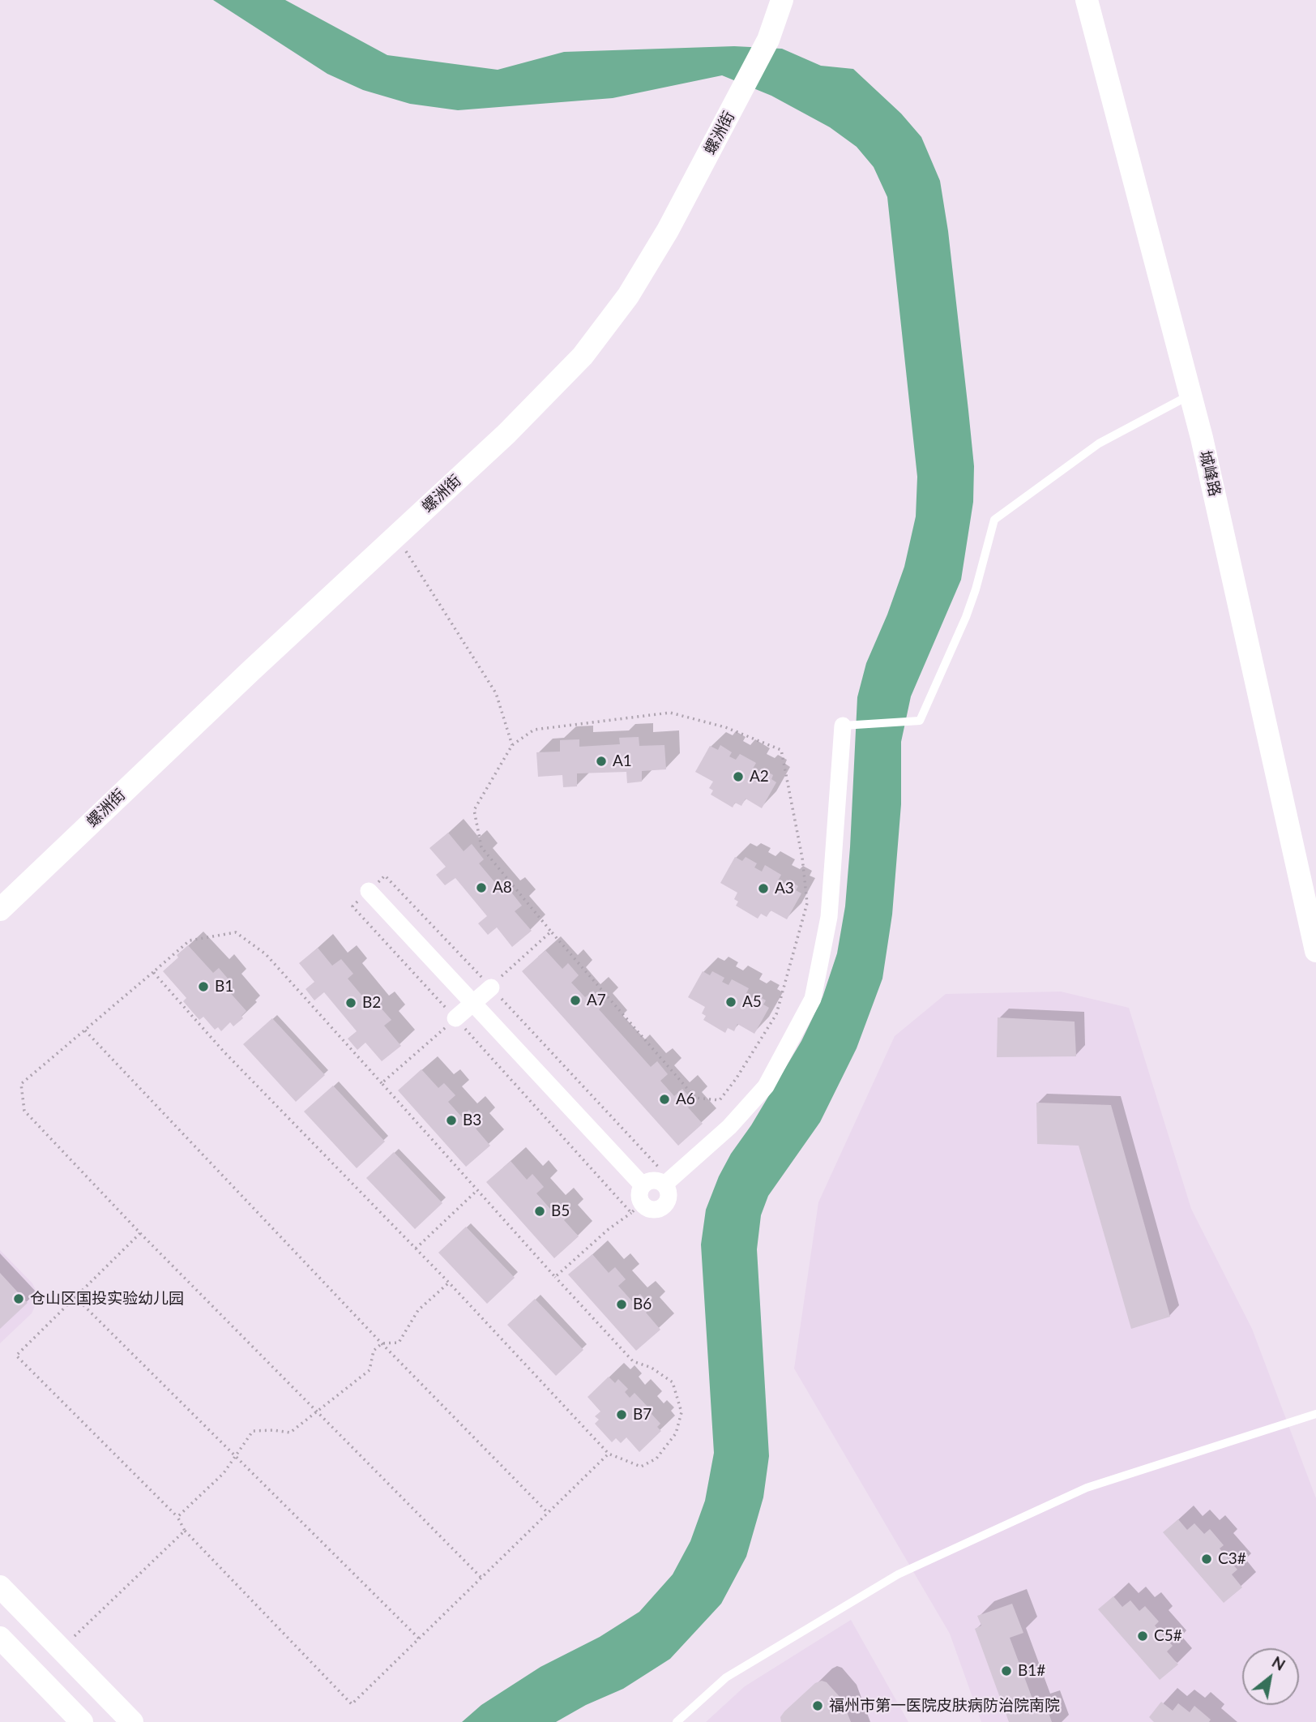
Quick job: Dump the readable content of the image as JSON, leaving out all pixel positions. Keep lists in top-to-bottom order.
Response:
{
  "streets": {
    "street": ["螺洲街", "城峰路"]
  },
  "places": [
    "A1",
    "A2",
    "A8",
    "A3",
    "B1",
    "A7",
    "A5",
    "B2",
    "A6",
    "B3",
    "B5",
    "仓山区国投实验幼儿园",
    "B6",
    "B7",
    "C3#",
    "C5#",
    "B1#",
    "福州市第一医院皮肤病防治院南院"
  ],
  "north": "top right"
}
